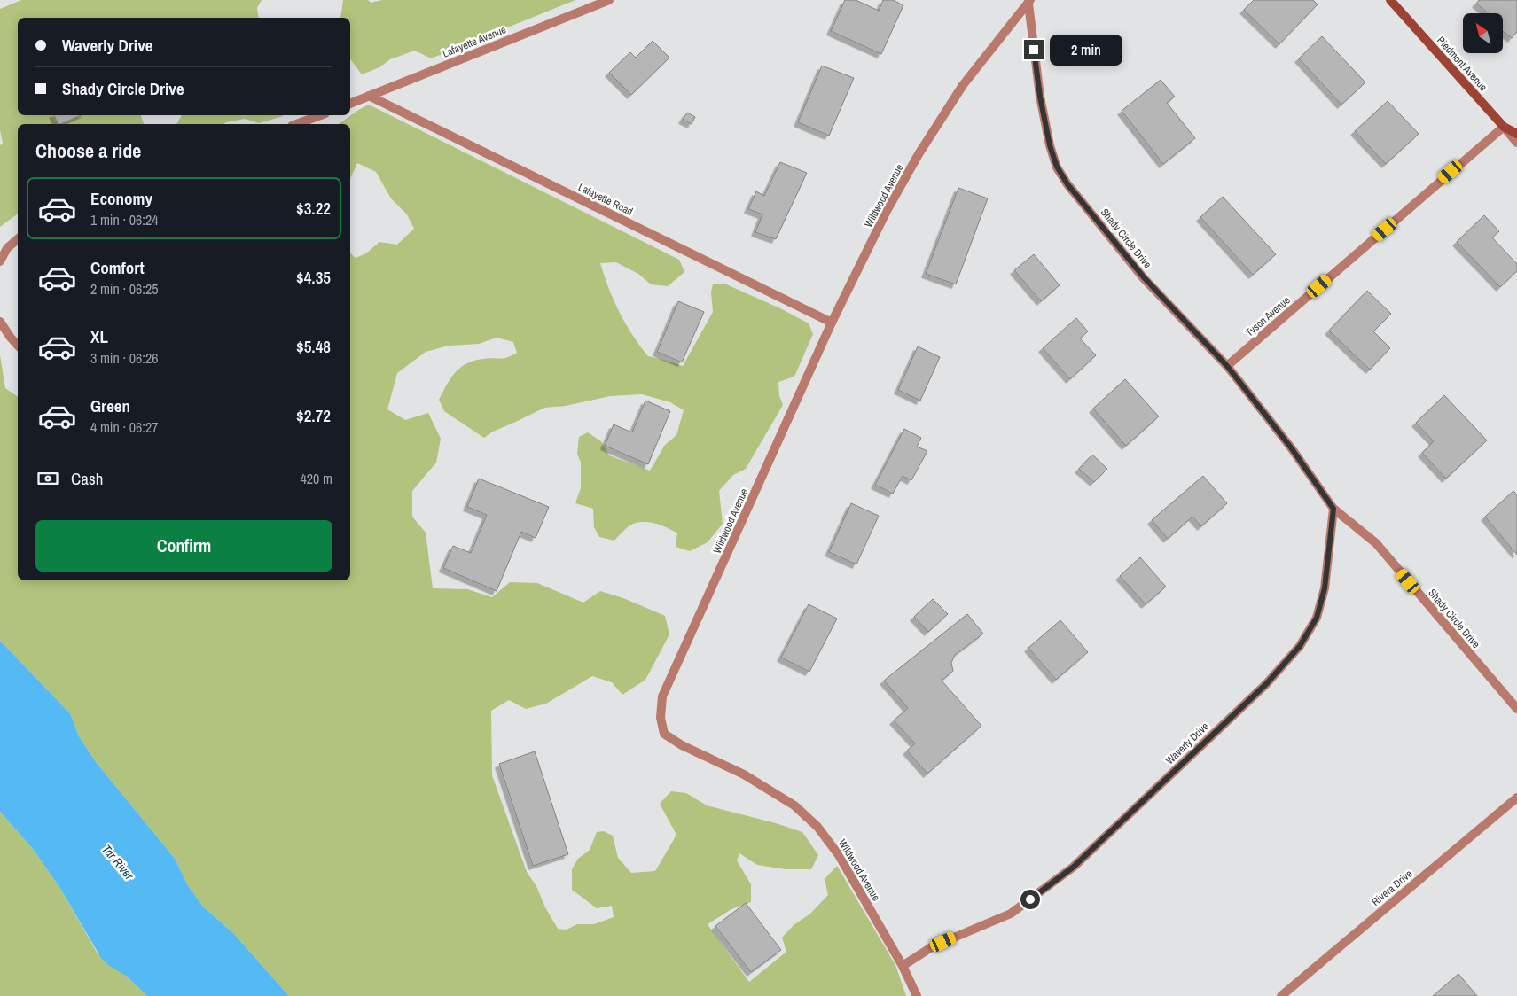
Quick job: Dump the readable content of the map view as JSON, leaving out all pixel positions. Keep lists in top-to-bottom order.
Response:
{
  "streets": {
    "street": [
      "Lafayette Avenue",
      "Piedmont Avenue",
      "Wildwood Avenue",
      "Lafayette Road",
      "Shady Circle Drive",
      "Tyson Avenue",
      "Waverly Drive",
      "Rivera Drive"
    ]
  },
  "crossings": [
    ["Lafayette Avenue", "Lafayette Road"],
    ["Piedmont Avenue", "Tyson Avenue"],
    ["Wildwood Avenue", "Lafayette Road"],
    ["Wildwood Avenue", "Shady Circle Drive"],
    ["Wildwood Avenue", "Waverly Drive"],
    ["Shady Circle Drive", "Tyson Avenue"],
    ["Shady Circle Drive", "Waverly Drive"]
  ],
  "water": ["Tar River"],
  "north": "top left",
  "page": {
    "banner": ["Waverly Drive", "Shady Circle Drive"],
    "bubble": "2 min",
    "heading": "Choose a ride",
    "list": [
      {
        "name": "Economy",
        "note": "1 min · 06:24",
        "value": "$3.22"
      },
      {
        "name": "Comfort",
        "note": "2 min · 06:25",
        "value": "$4.35"
      },
      {
        "name": "XL",
        "note": "3 min · 06:26",
        "value": "$5.48"
      },
      {
        "name": "Green",
        "note": "4 min · 06:27",
        "value": "$2.72"
      }
    ],
    "pay": ["Cash", "420 m"],
    "buttons": "Confirm"
  }
}
